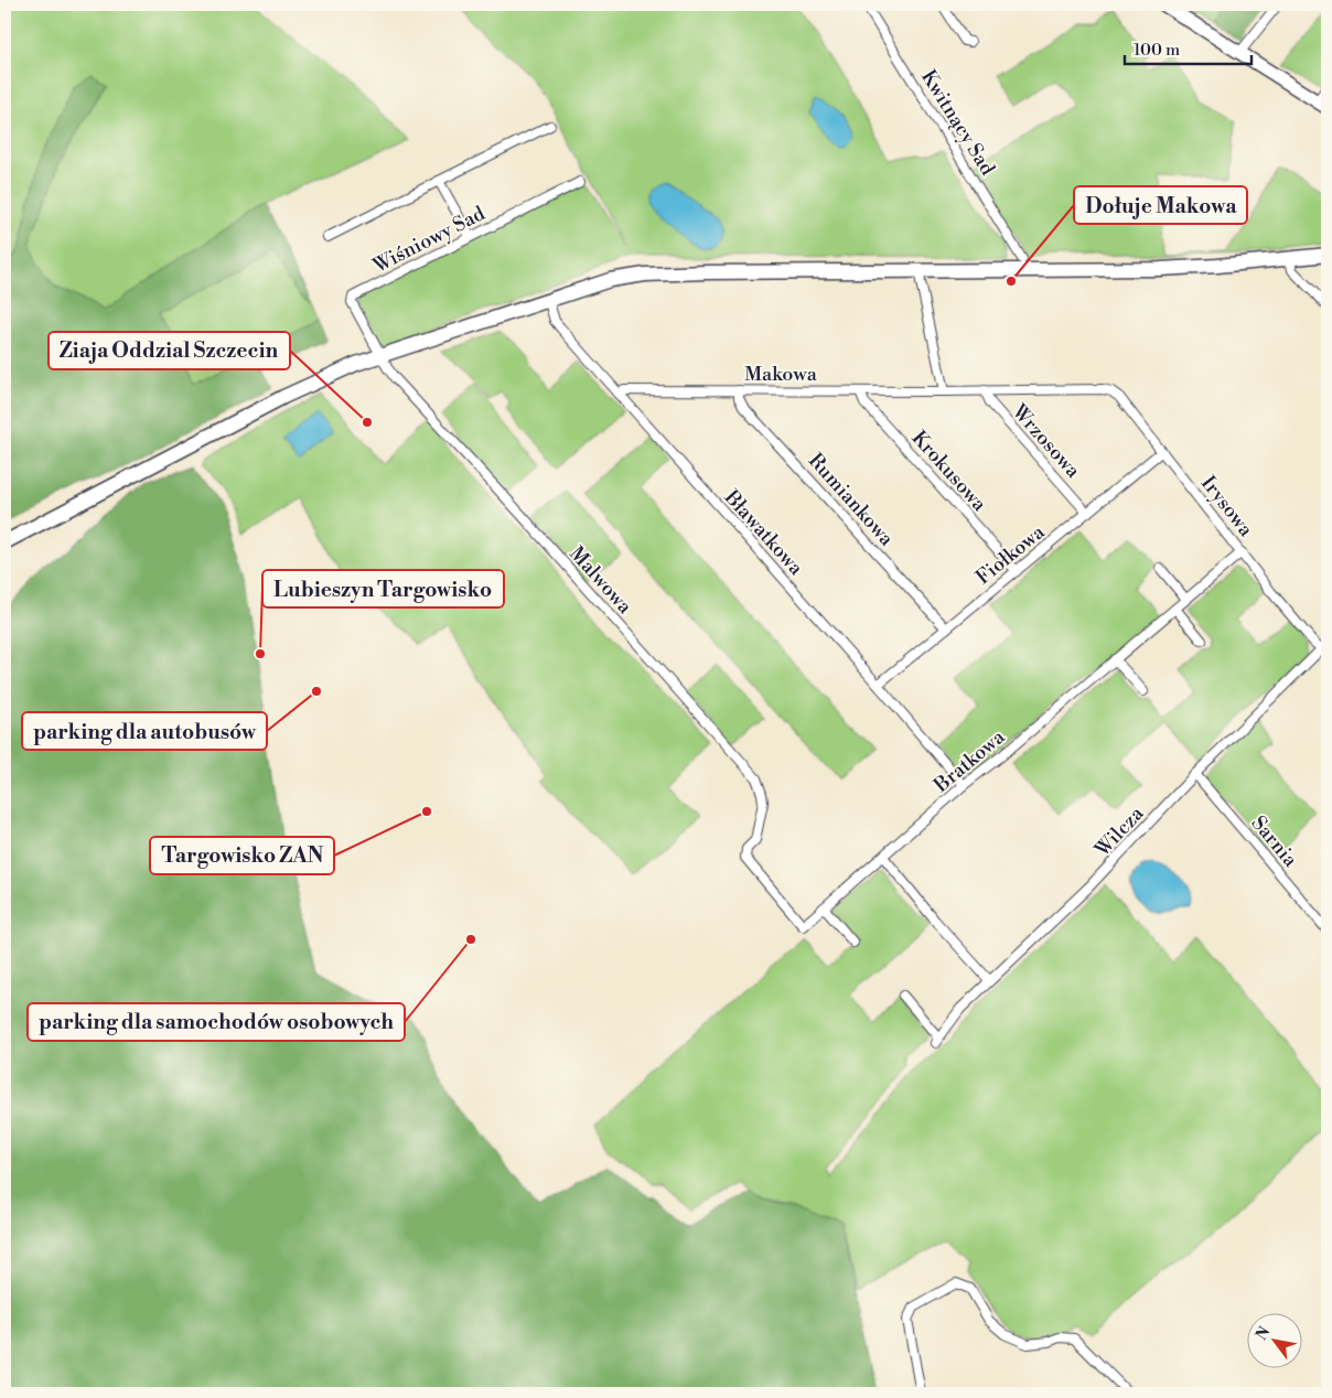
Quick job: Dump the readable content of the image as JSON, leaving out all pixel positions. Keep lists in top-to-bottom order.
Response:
{
  "streets": {
    "street": [
      "Kwitnący Sad",
      "Wiśniowy Sad",
      "Makowa",
      "Wrzosowa",
      "Krokusowa",
      "Rumiankowa",
      "Irysowa",
      "Bławatkowa",
      "Fiołkowa",
      "Malwowa",
      "Bratkowa",
      "Wilcza",
      "Sarnia"
    ]
  },
  "crossings": [
    ["Wiśniowy Sad", "Malwowa"],
    ["Makowa", "Wrzosowa"],
    ["Makowa", "Krokusowa"],
    ["Makowa", "Rumiankowa"],
    ["Makowa", "Irysowa"],
    ["Makowa", "Bławatkowa"],
    ["Wrzosowa", "Fiołkowa"],
    ["Krokusowa", "Fiołkowa"],
    ["Rumiankowa", "Fiołkowa"],
    ["Irysowa", "Fiołkowa"],
    ["Irysowa", "Bratkowa"],
    ["Irysowa", "Wilcza"],
    ["Bławatkowa", "Fiołkowa"],
    ["Bławatkowa", "Bratkowa"],
    ["Malwowa", "Bratkowa"],
    ["Wilcza", "Sarnia"]
  ],
  "places": [
    "Dołuje Makowa",
    "Ziaja Oddzial Szczecin",
    "Lubieszyn Targowisko",
    "parking dla autobusów",
    "Targowisko ZAN",
    "parking dla samochodów osobowych"
  ],
  "scale_bar": "100 m",
  "north": "top left"
}
